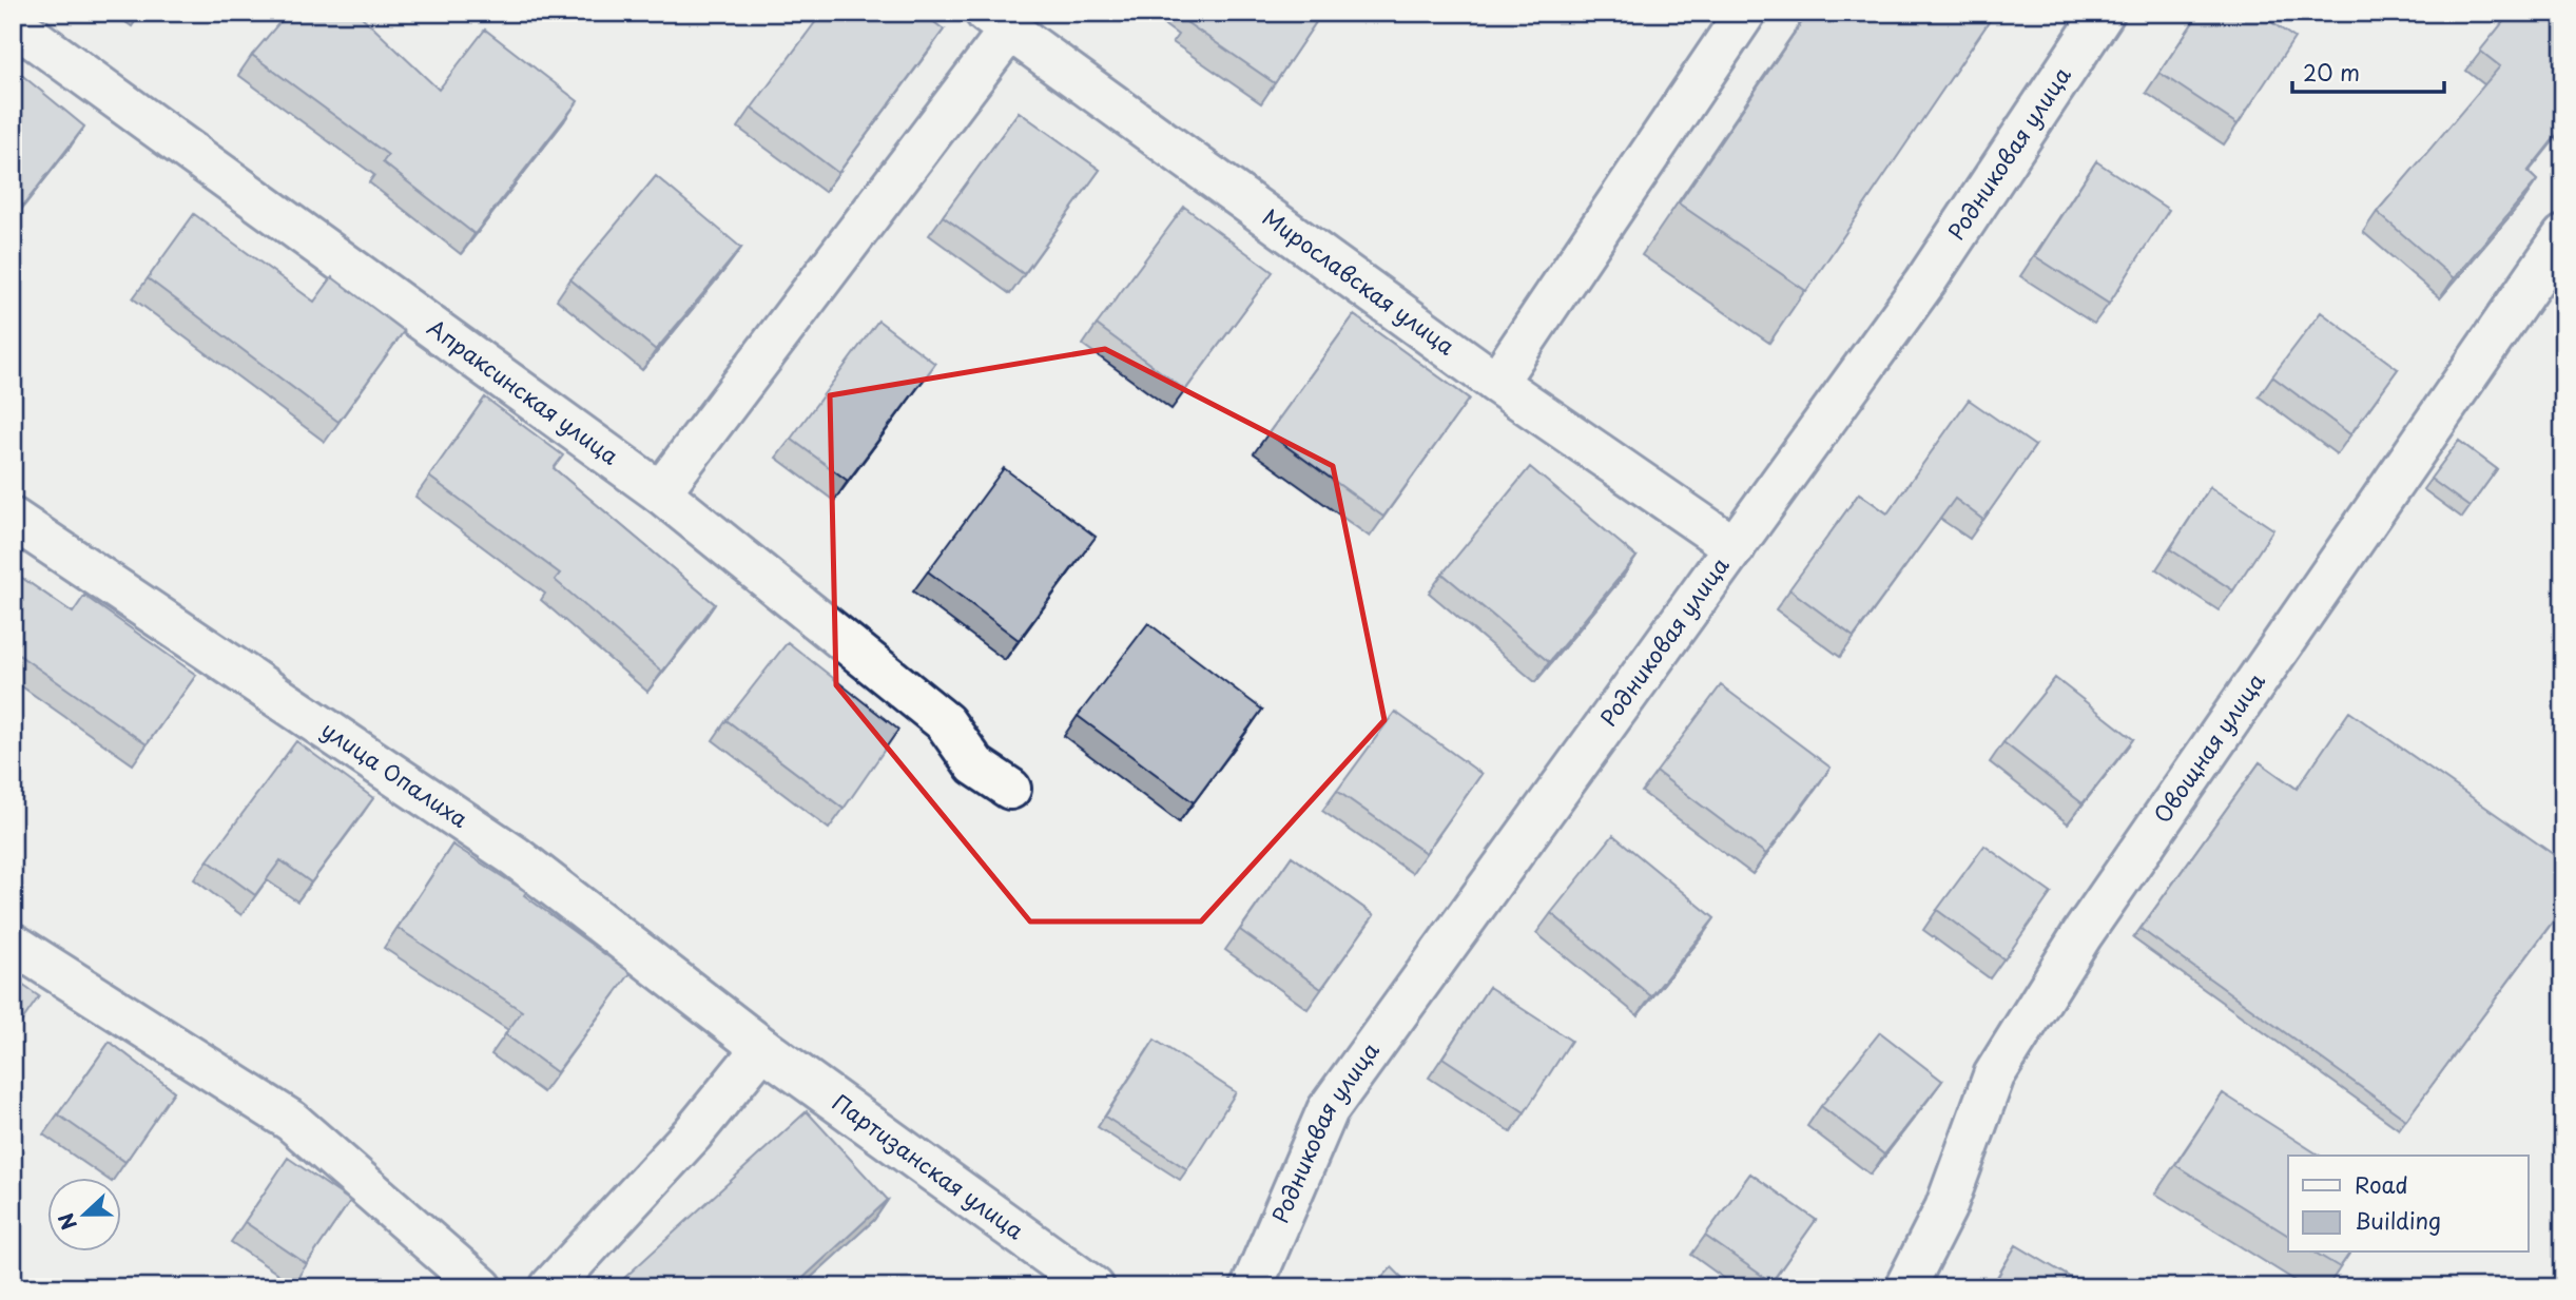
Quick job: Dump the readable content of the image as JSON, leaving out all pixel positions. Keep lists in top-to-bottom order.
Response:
{
  "streets": {
    "street": [
      "Родниковая улица",
      "Мирославская улица",
      "Апраксинская улица",
      "Овощная улица",
      "улица Опалиха",
      "Партизанская улица"
    ]
  },
  "crossings": [
    ["Родниковая улица", "Мирославская улица"],
    ["улица Опалиха", "Партизанская улица"]
  ],
  "legend": ["Road", "Building"],
  "scale_bar": "20 m",
  "north": "left"
}
